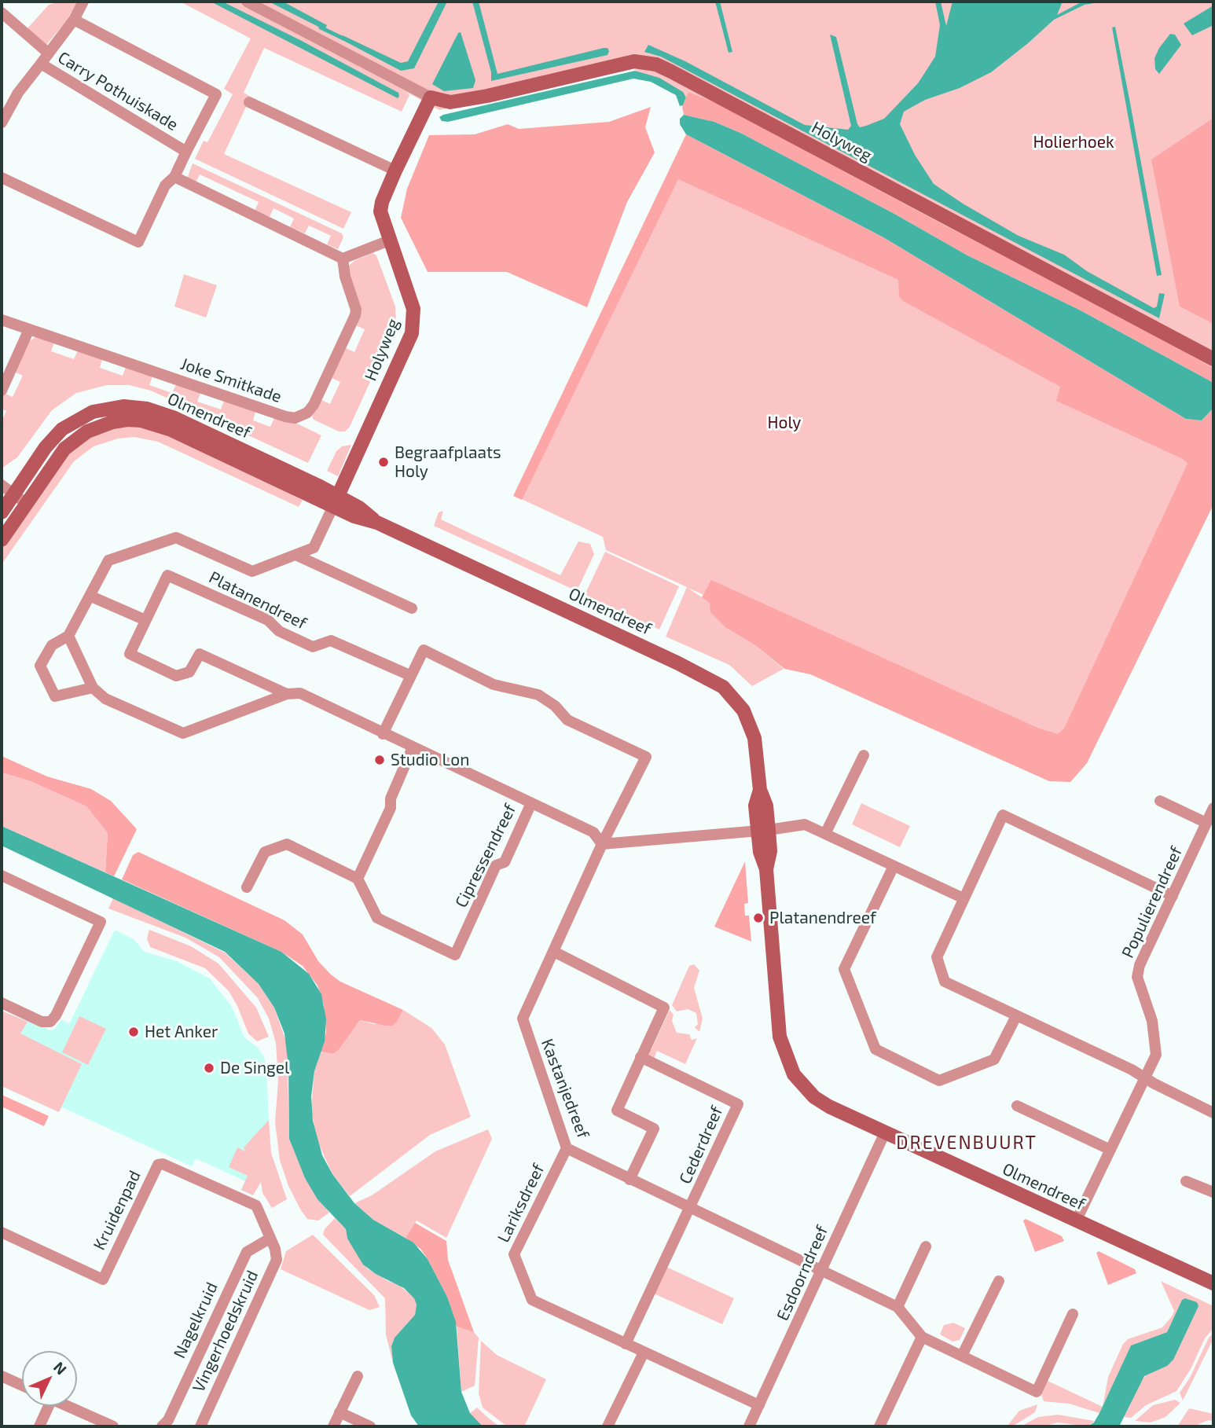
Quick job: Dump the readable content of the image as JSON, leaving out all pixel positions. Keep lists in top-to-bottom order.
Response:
{
  "streets": {
    "street": [
      "Carry Pothuiskade",
      "Holyweg",
      "Joke Smitkade",
      "Olmendreef",
      "Platanendreef",
      "Cipressendreef",
      "Populierendreef",
      "Kastanjedreef",
      "Cederdreef",
      "Lariksdreef",
      "Kruidenpad",
      "Esdoorndreef",
      "Nagelkruid",
      "Vingerhoedskruid"
    ]
  },
  "crossings": [
    ["Holyweg", "Olmendreef"],
    ["Holyweg", "Platanendreef"],
    ["Olmendreef", "Platanendreef"],
    ["Olmendreef", "Populierendreef"],
    ["Olmendreef", "Esdoorndreef"],
    ["Platanendreef", "Cipressendreef"],
    ["Platanendreef", "Kastanjedreef"],
    ["Kastanjedreef", "Cederdreef"],
    ["Kastanjedreef", "Lariksdreef"],
    ["Kastanjedreef", "Esdoorndreef"],
    ["Lariksdreef", "Esdoorndreef"],
    ["Kruidenpad", "Nagelkruid"],
    ["Kruidenpad", "Vingerhoedskruid"],
    ["Nagelkruid", "Vingerhoedskruid"]
  ],
  "districts": ["DREVENBUURT"],
  "parks": ["Holierhoek", "Holy"],
  "places": [
    "Begraafplaats Holy",
    "Studio Lon",
    "Platanendreef",
    "Het Anker",
    "De Singel"
  ],
  "north": "top right"
}
